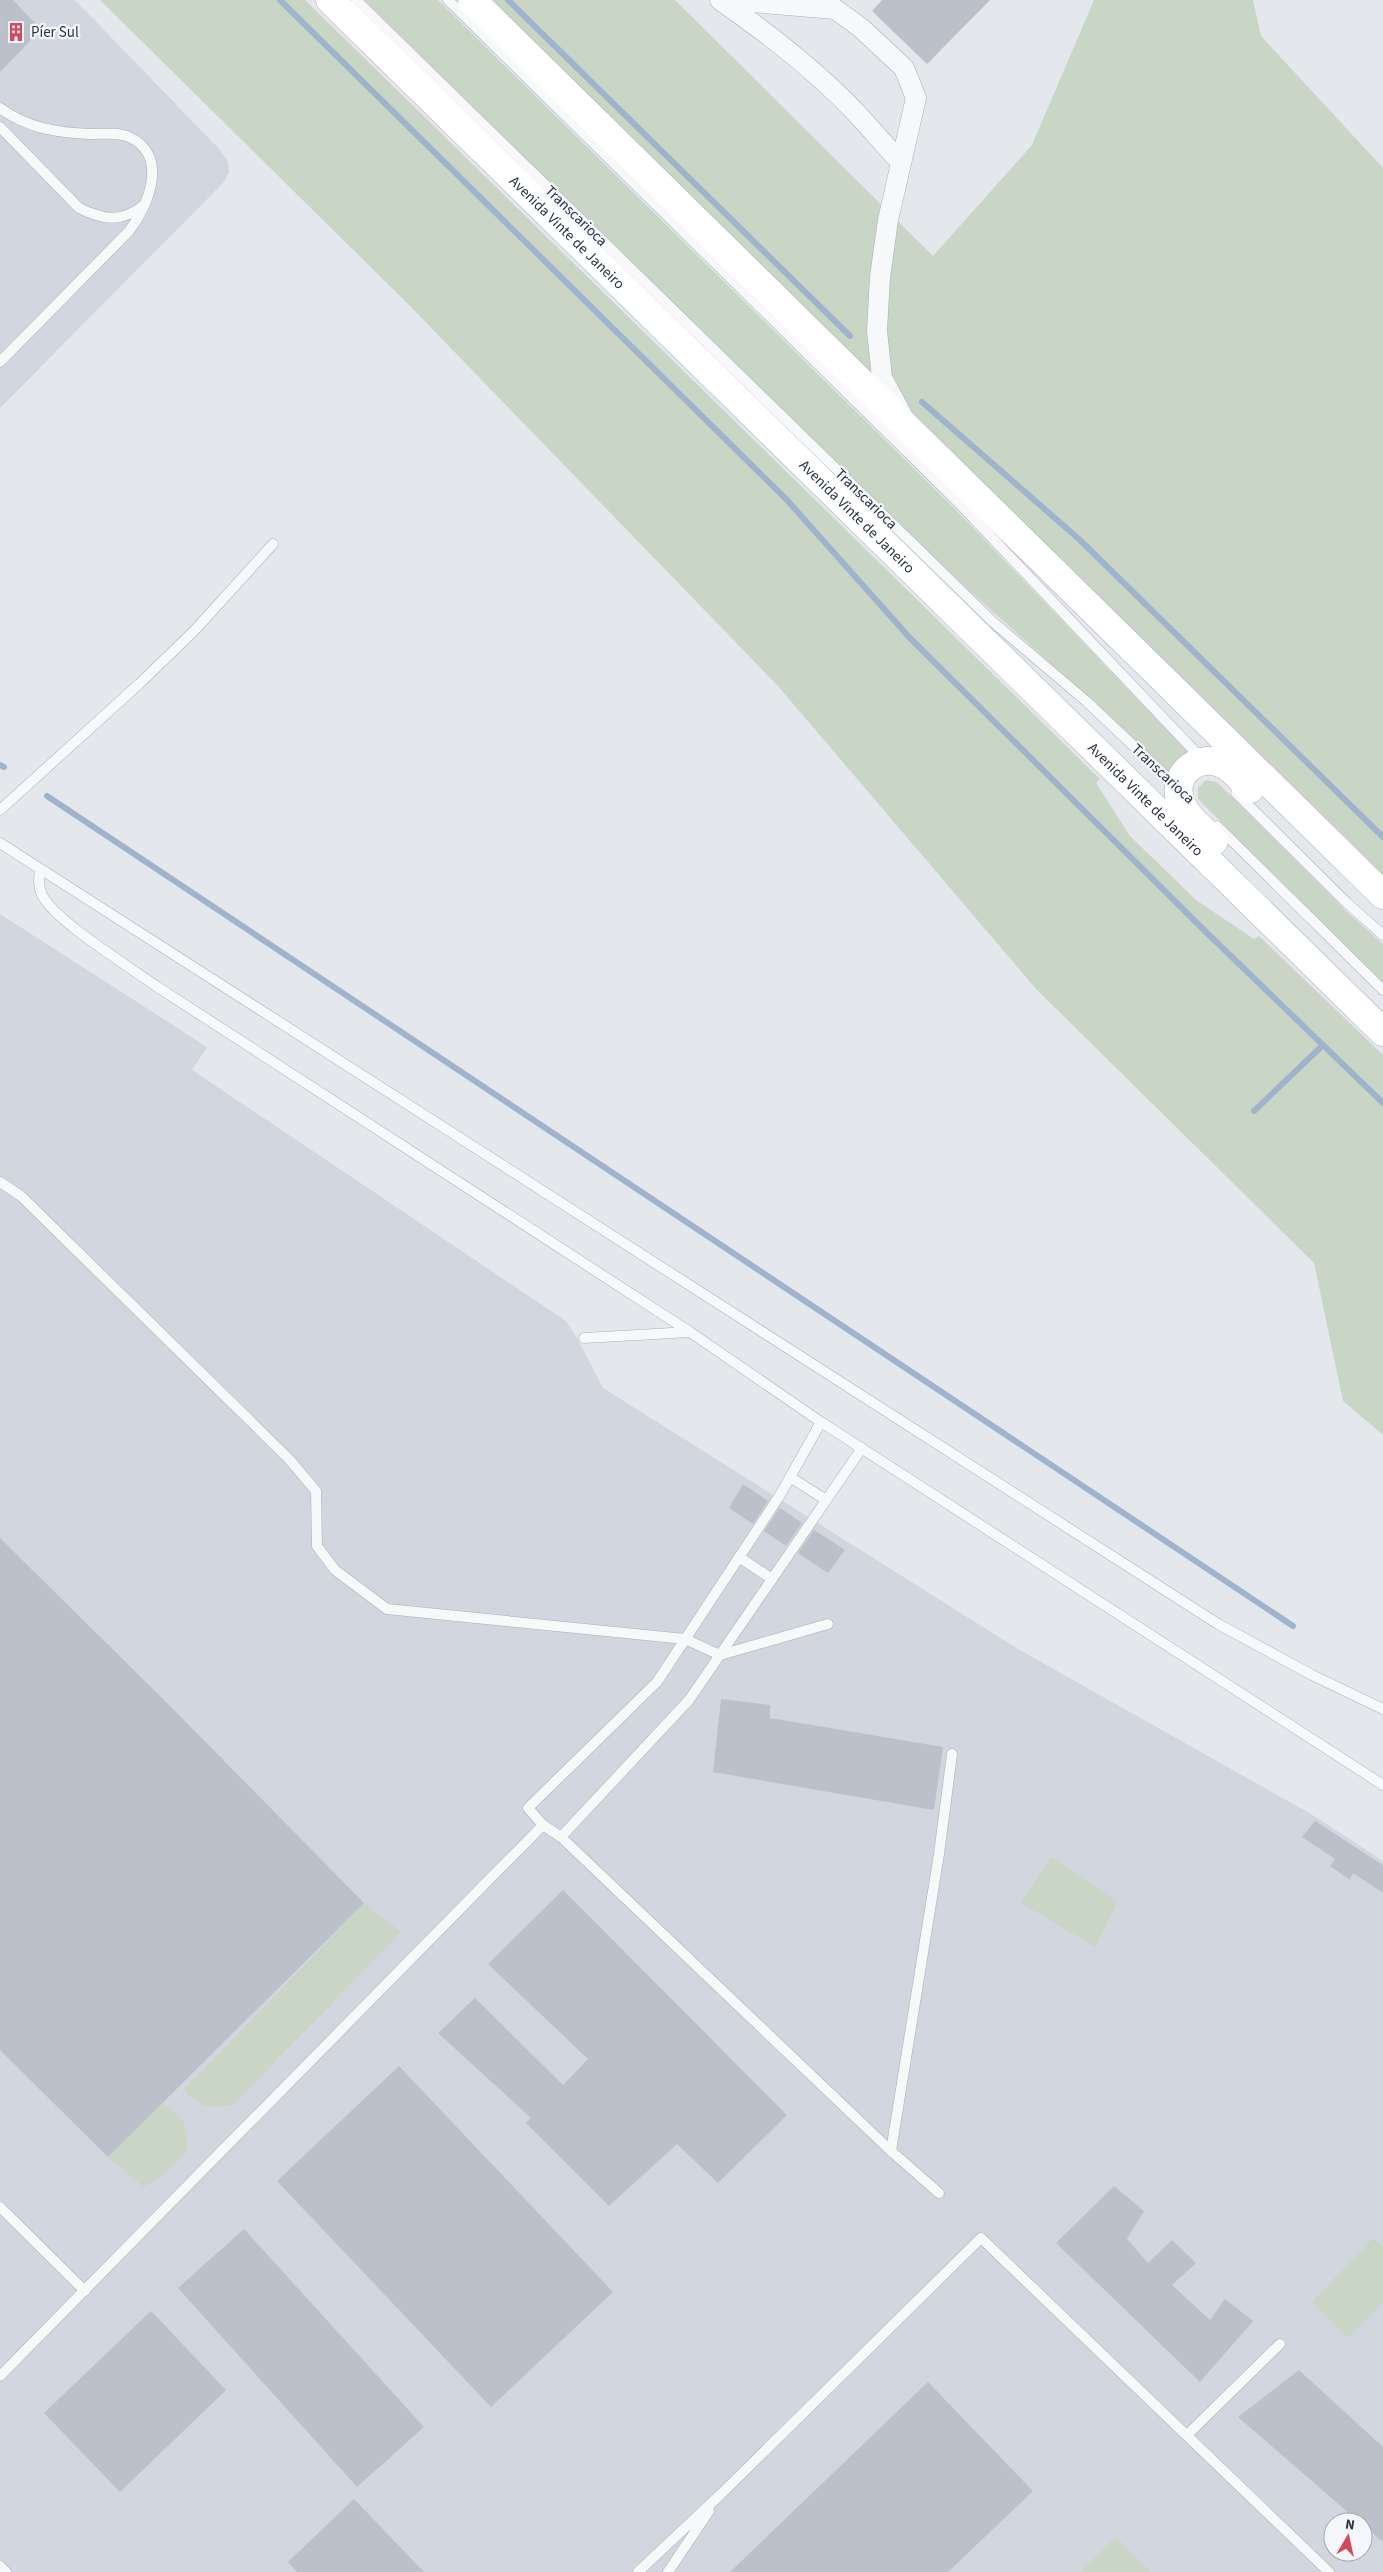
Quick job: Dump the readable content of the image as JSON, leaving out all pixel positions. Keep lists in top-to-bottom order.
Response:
{
  "streets": {
    "street": ["Avenida Vinte de Janeiro"],
    "lane": ["Transcarioca"]
  },
  "places": {
    "building": ["Píer Sul"]
  },
  "north": "top"
}
